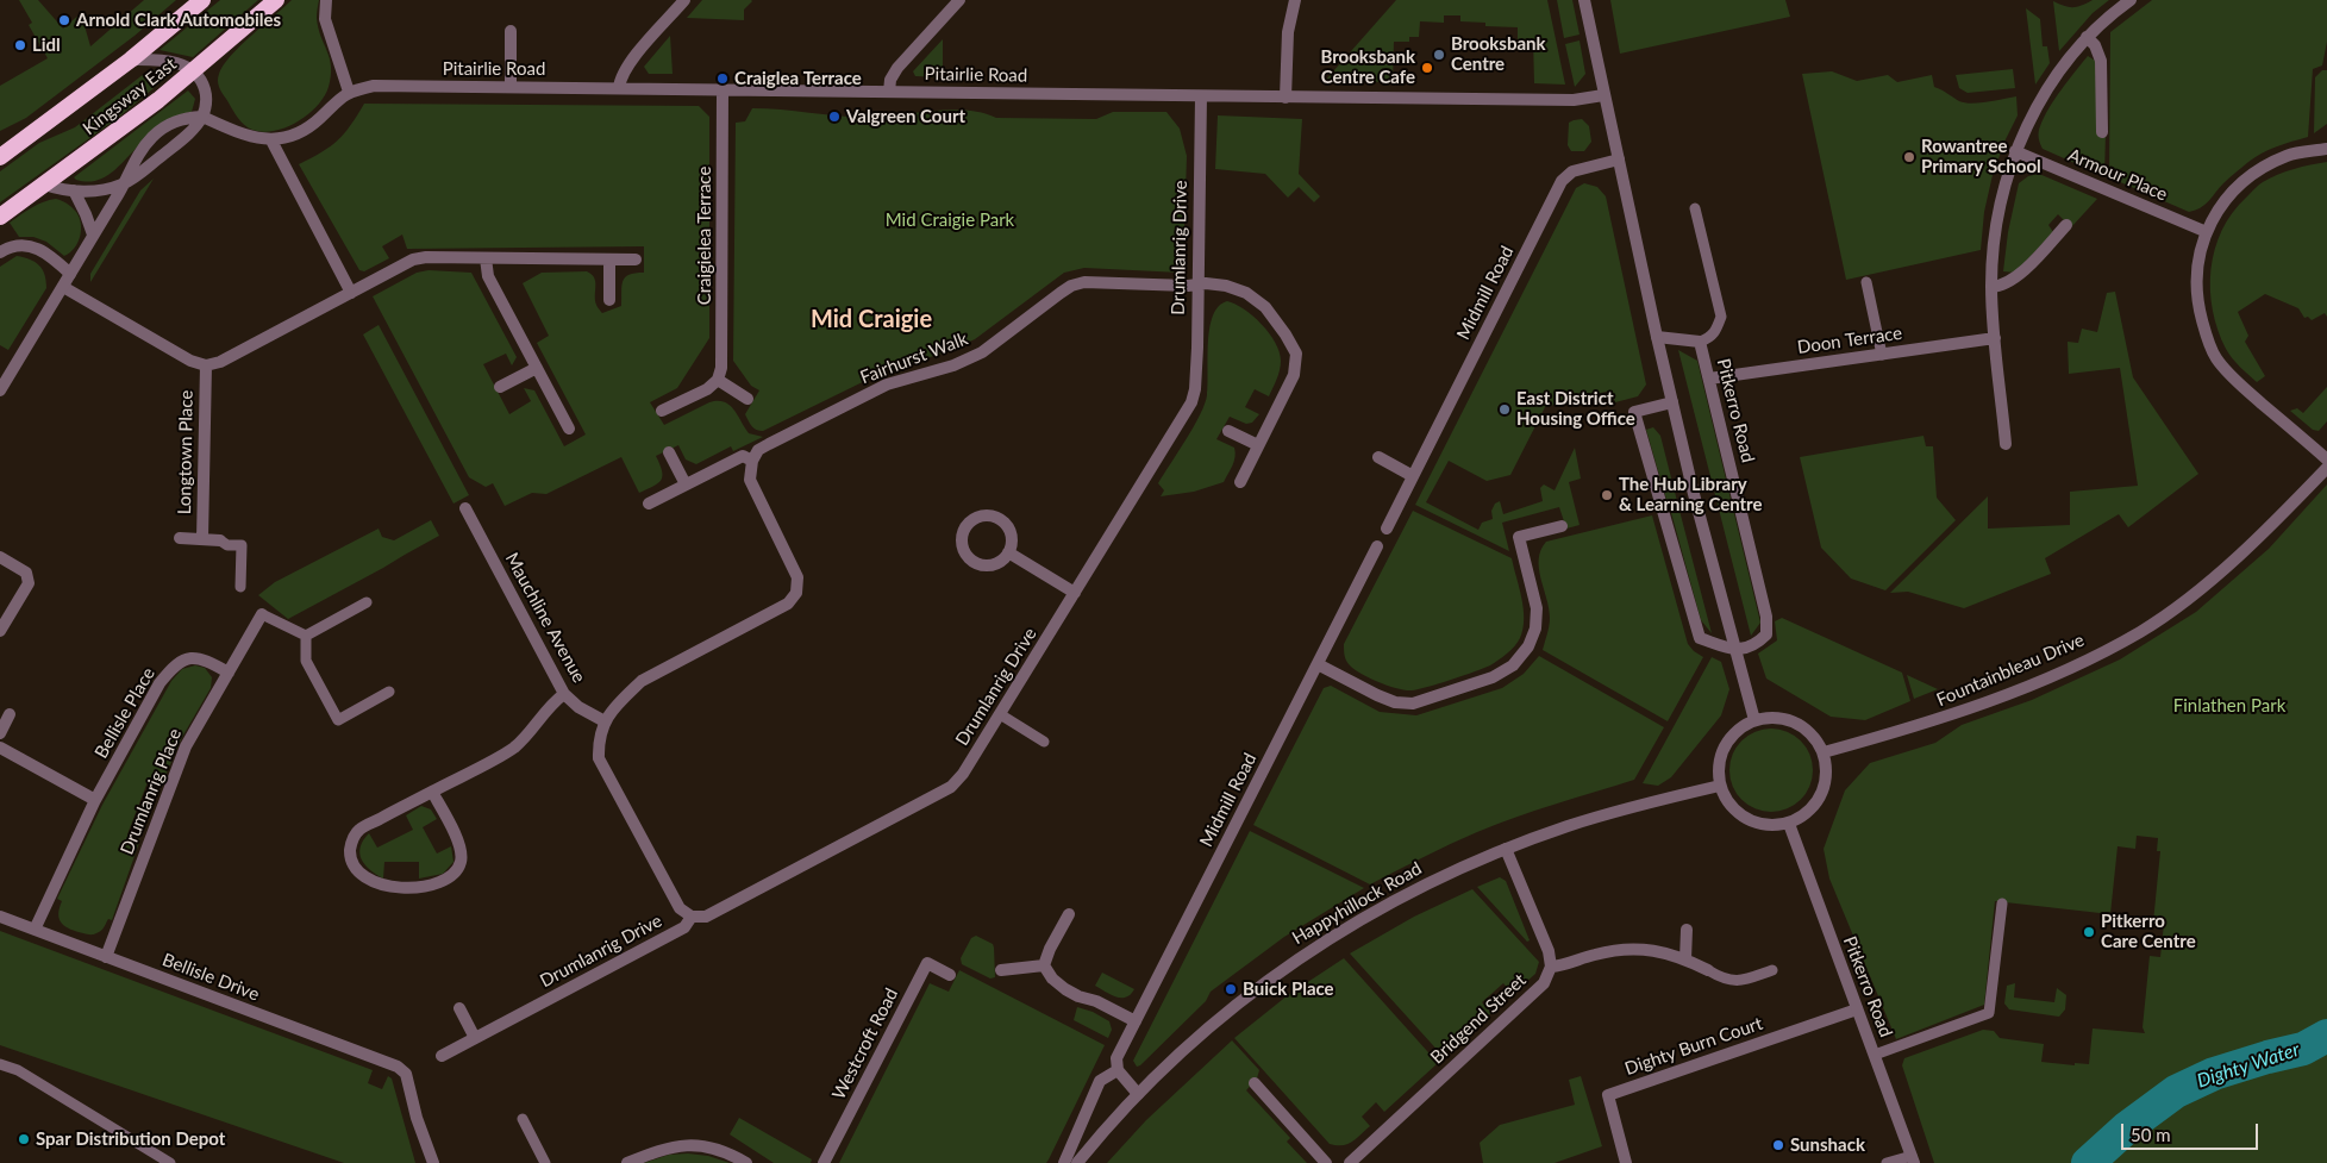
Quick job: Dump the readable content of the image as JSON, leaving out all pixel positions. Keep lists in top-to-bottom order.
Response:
{
  "streets": {
    "highway": ["Kingsway East"],
    "street": [
      "Pitairlie Road",
      "Armour Place",
      "Craigielea Terrace",
      "Drumlanrig Drive",
      "Midmill Road",
      "Doon Terrace",
      "Fairhurst Walk",
      "Pitkerro Road",
      "Longtown Place",
      "Mauchline Avenue",
      "Fountainbleau Drive",
      "Bellisle Place",
      "Drumlanrig Place",
      "Happyhillock Road",
      "Bellisle Drive",
      "Bridgend Street",
      "Westcroft Road",
      "Dighty Burn Court"
    ]
  },
  "crossings": [
    ["Pitairlie Road", "Craigielea Terrace"],
    ["Pitairlie Road", "Drumlanrig Drive"],
    ["Drumlanrig Drive", "Fairhurst Walk"],
    ["Doon Terrace", "Pitkerro Road"],
    ["Pitkerro Road", "Fountainbleau Drive"],
    ["Pitkerro Road", "Happyhillock Road"],
    ["Pitkerro Road", "Dighty Burn Court"],
    ["Fountainbleau Drive", "Happyhillock Road"],
    ["Bellisle Place", "Drumlanrig Place"],
    ["Bellisle Place", "Bellisle Drive"],
    ["Drumlanrig Place", "Bellisle Drive"]
  ],
  "districts": ["Mid Craigie"],
  "water": ["Dighty Water"],
  "parks": ["Mid Craigie Park", "Finlathen Park"],
  "places": [
    "Arnold Clark Automobiles",
    "Lidl",
    "Brooksbank Centre",
    "Brooksbank Centre Cafe",
    "Craiglea Terrace",
    "Valgreen Court",
    "Rowantree Primary School",
    "East District Housing Office",
    "The Hub Library & Learning Centre",
    "Pitkerro Care Centre",
    "Buick Place",
    "Spar Distribution Depot",
    "Sunshack"
  ],
  "scale_bar": "50 m"
}
